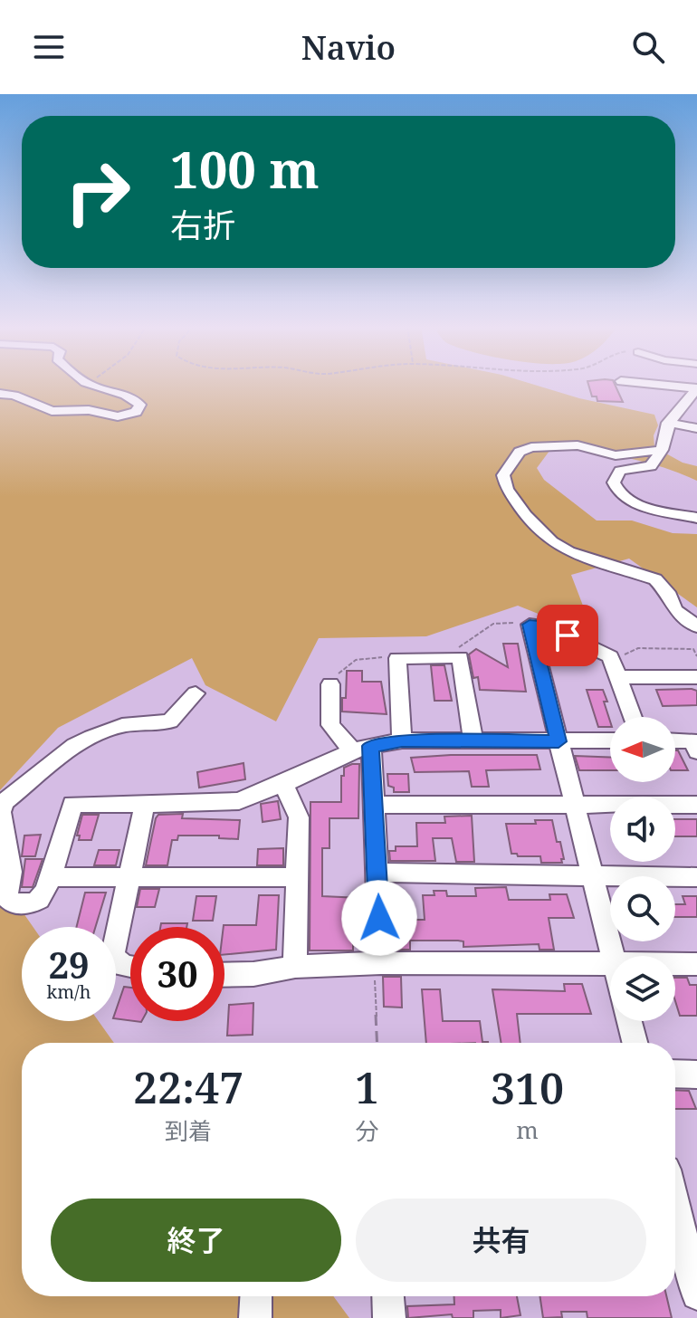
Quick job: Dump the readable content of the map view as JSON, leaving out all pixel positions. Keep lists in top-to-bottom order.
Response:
{
  "north": "left",
  "page": {
    "header": "Navio",
    "turn": ["100 m", "右折"],
    "speed": "29 km/h",
    "limit": "30",
    "eta": [
      "22:47",
      "到着",
      "1",
      "分",
      "310",
      "m"
    ],
    "buttons": ["終了", "共有"]
  }
}
